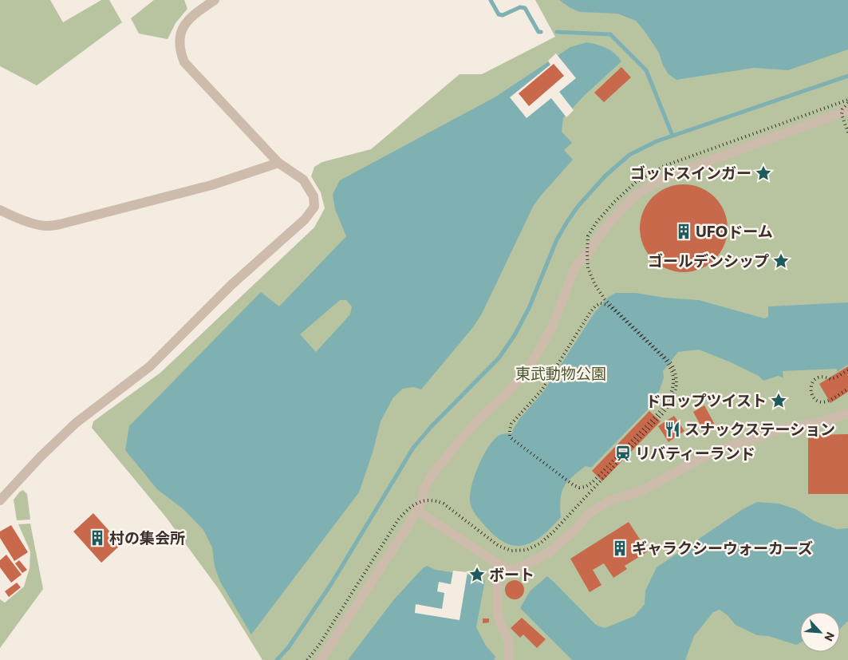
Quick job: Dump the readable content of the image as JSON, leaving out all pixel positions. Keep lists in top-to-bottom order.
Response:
{
  "parks": ["東武動物公園"],
  "places": {
    "place": [
      "ゴッドスインガー",
      "ゴールデンシップ",
      "ドロップツイスト",
      "ボート"
    ],
    "building": ["UFOドーム", "村の集会所", "ギャラクシーウォーカーズ"],
    "restaurant": ["スナックステーション"],
    "station": ["リバティーランド"]
  },
  "north": "bottom right"
}
